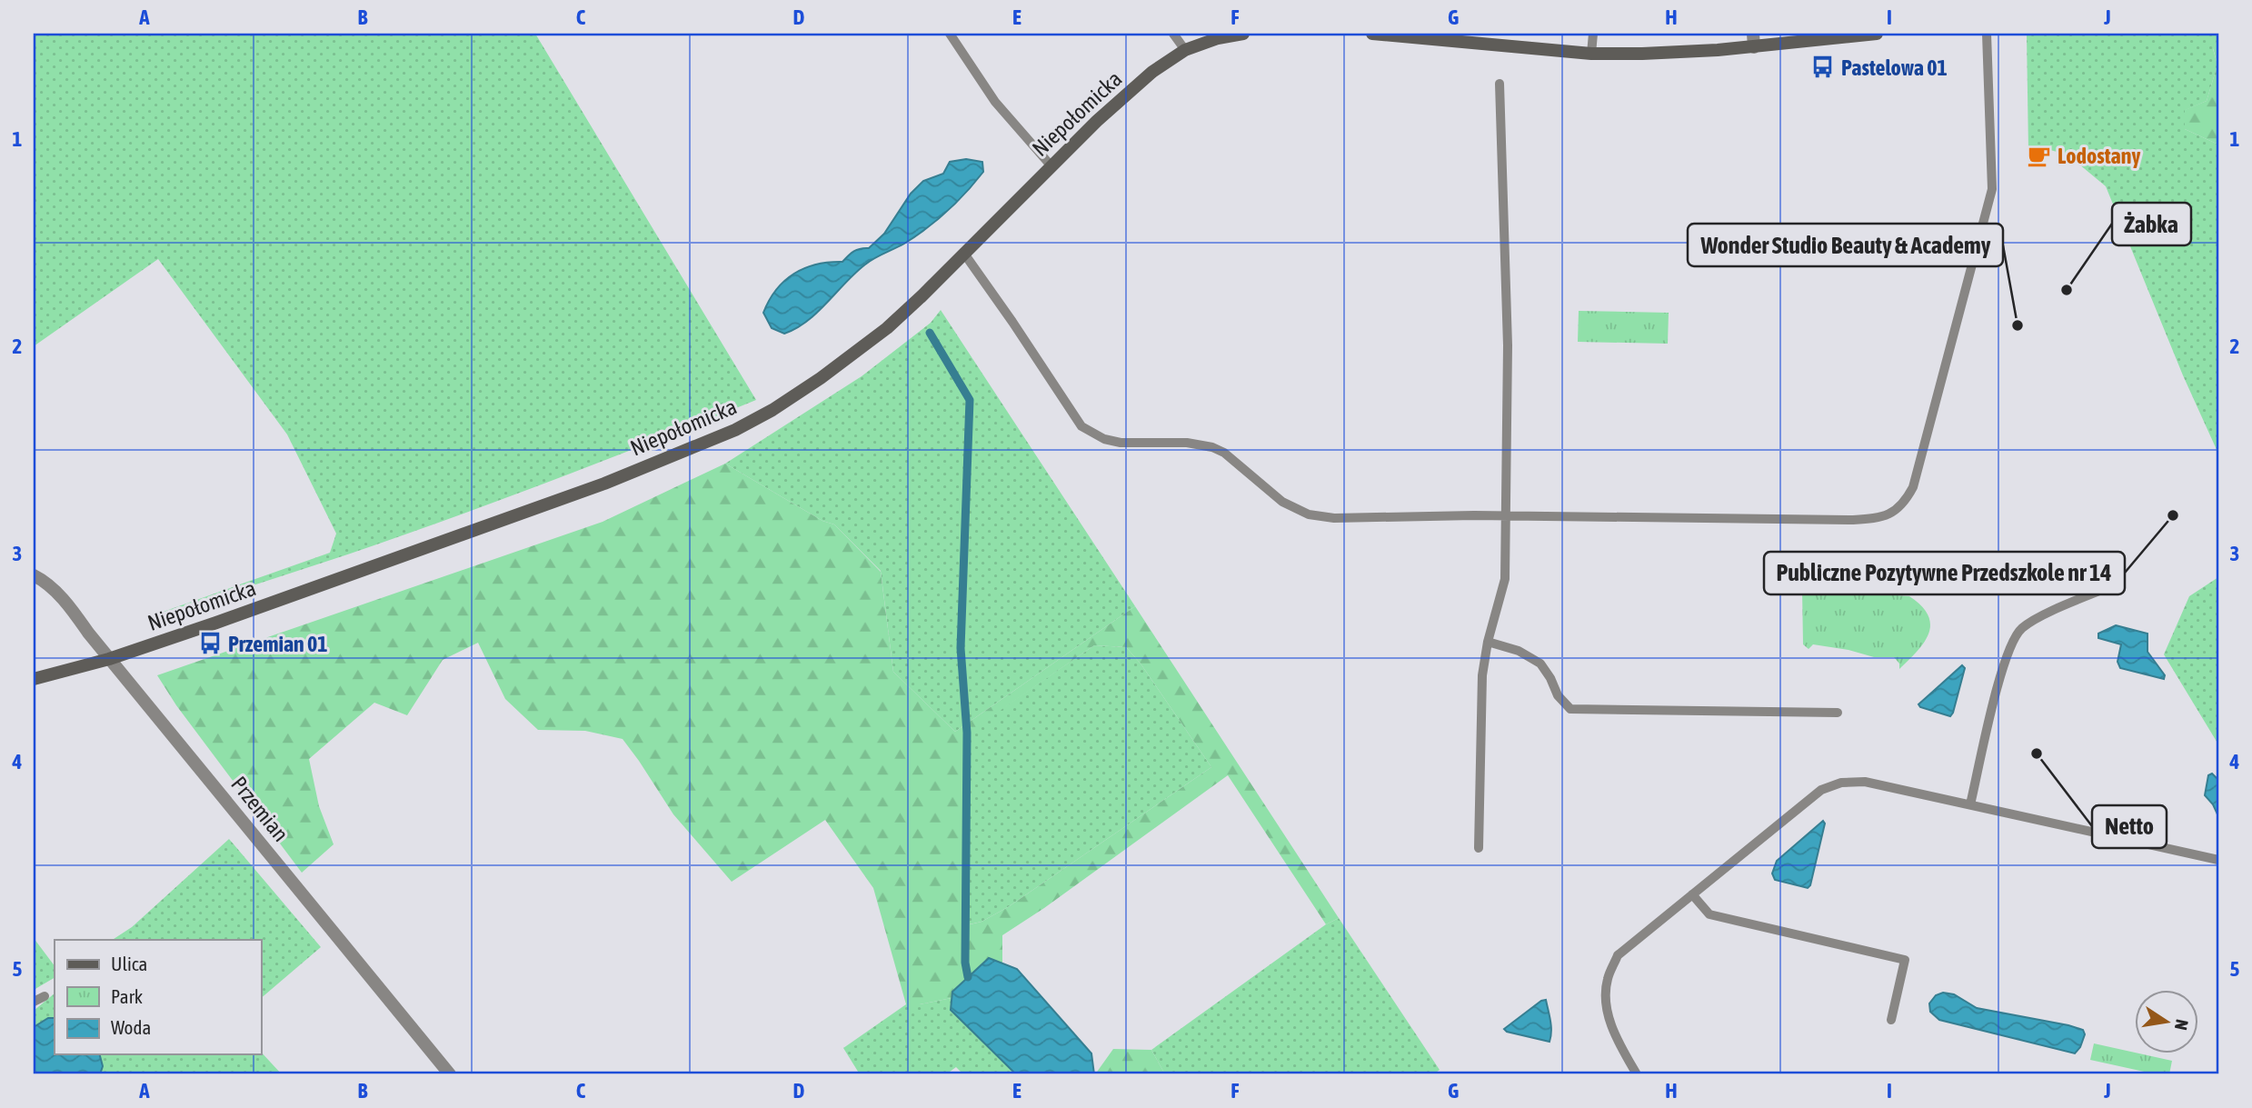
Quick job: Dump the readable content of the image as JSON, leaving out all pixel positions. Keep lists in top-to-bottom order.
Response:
{
  "streets": {
    "main road": ["Niepołomicka"],
    "street": ["Przemian"]
  },
  "crossings": [
    ["Niepołomicka", "Przemian"]
  ],
  "places": {
    "bus stop": ["Pastelowa 01", "Przemian 01"],
    "cafe": ["Lodostany"],
    "other": [
      "Żabka",
      "Wonder Studio Beauty & Academy",
      "Publiczne Pozytywne Przedszkole nr 14",
      "Netto"
    ]
  },
  "legend": ["Ulica", "Park", "Woda"],
  "north": "right",
  "grid": {
    "columns": [
      "A",
      "B",
      "C",
      "D",
      "E",
      "F",
      "G",
      "H",
      "I",
      "J"
    ],
    "rows": [
      "1",
      "2",
      "3",
      "4",
      "5"
    ]
  }
}
